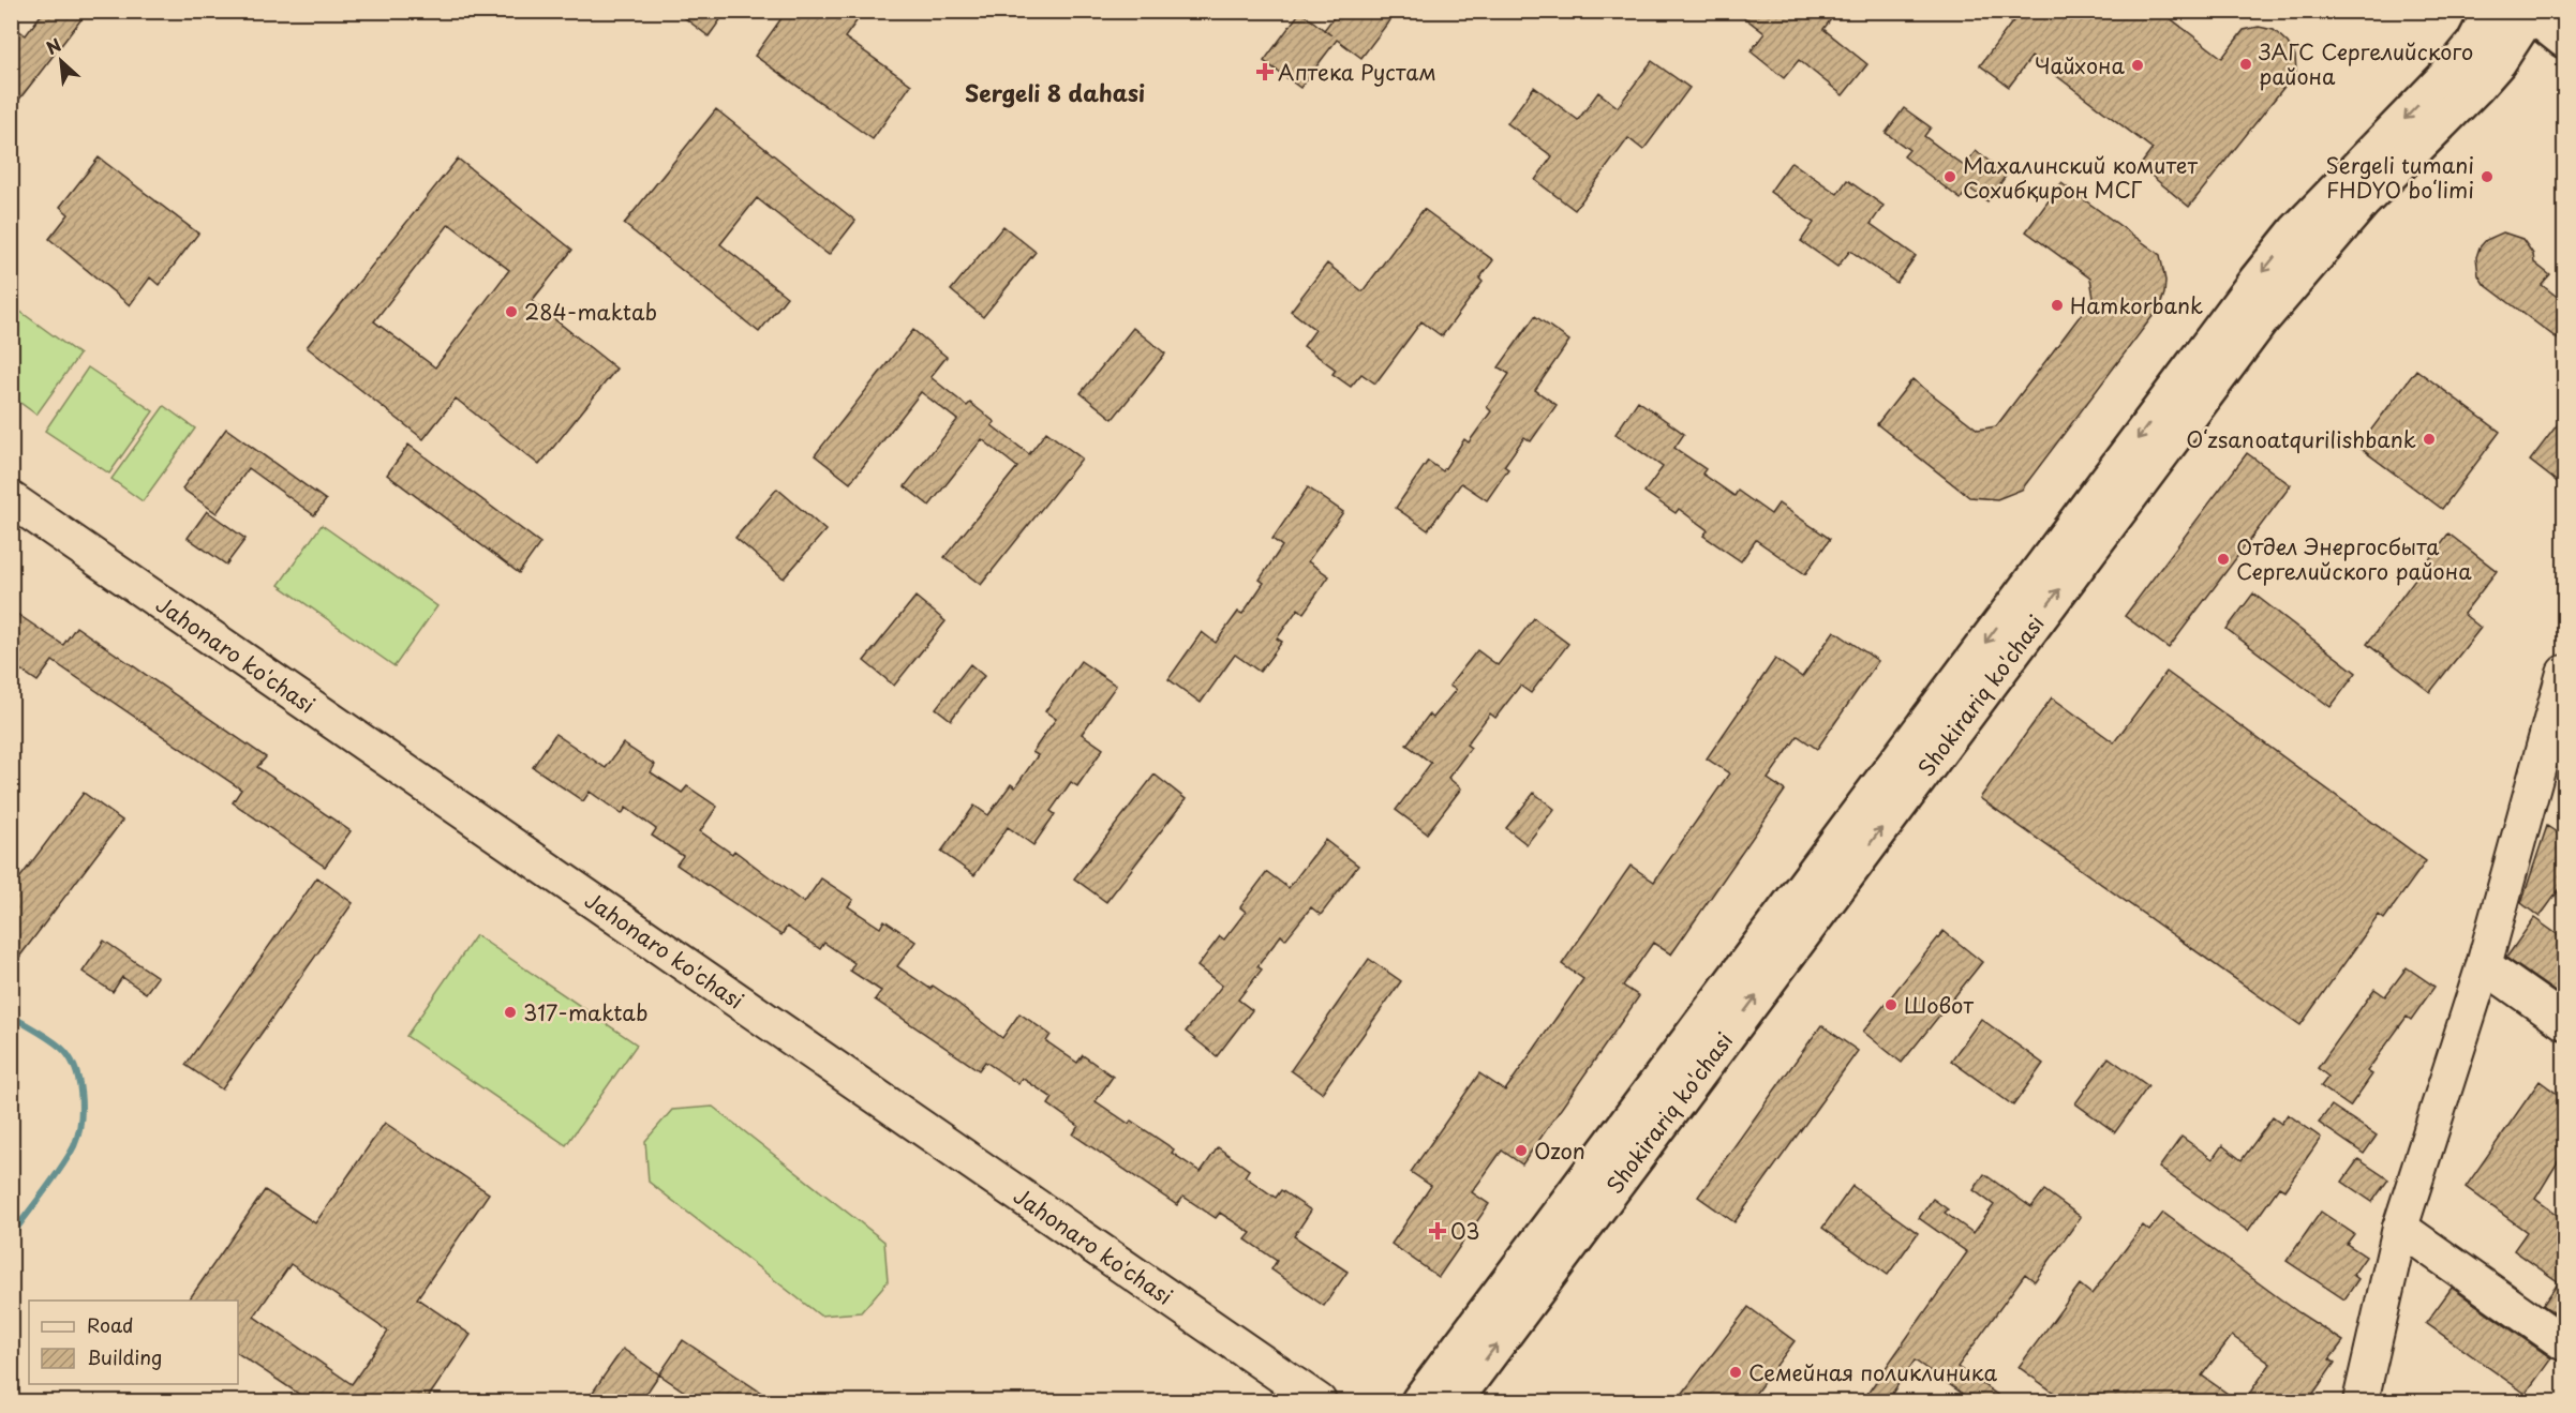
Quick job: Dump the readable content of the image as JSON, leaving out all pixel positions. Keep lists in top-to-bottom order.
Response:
{
  "streets": {
    "main road": ["Shokirariq ko'chasi"],
    "street": ["Jahonaro ko'chasi"]
  },
  "districts": ["Sergeli 8 dahasi"],
  "places": {
    "other": [
      "ЗАГС Сергелийского района",
      "Чайхона",
      "Махалинский комитет Сохибқирон МСГ",
      "Sergeli tumani FHDYO boʻlimi",
      "Hamkorbank",
      "284-maktab",
      "Oʻzsanoatqurilishbank",
      "Отдел Энергосбыта Сергелийского района",
      "Шовот",
      "317-maktab",
      "Ozon",
      "Семейная поликлиника"
    ],
    "health": ["Аптека Рустам", "03"]
  },
  "legend": ["Road", "Building"],
  "north": "top left"
}
